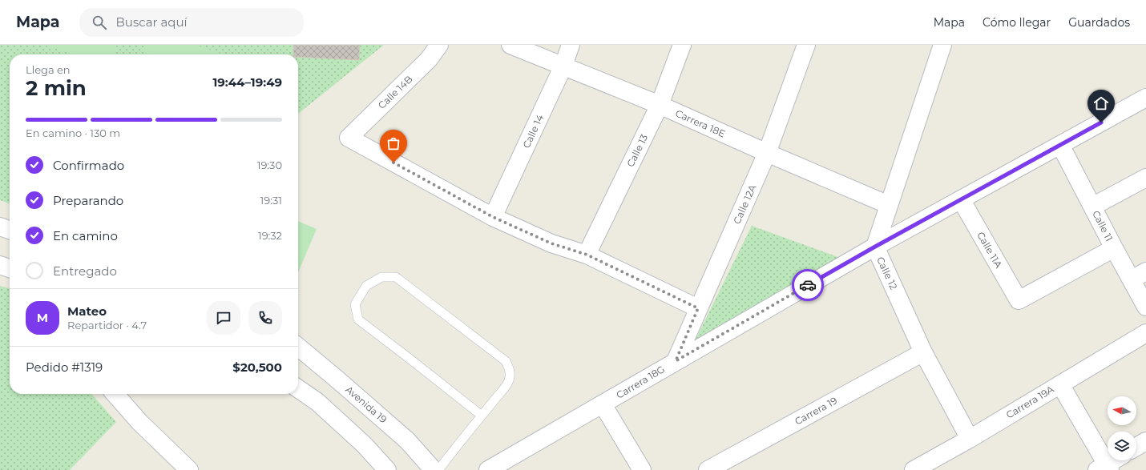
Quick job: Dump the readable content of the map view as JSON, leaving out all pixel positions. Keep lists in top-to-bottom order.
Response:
{
  "streets": {
    "street": [
      "Calle 14B",
      "Carrera 18E",
      "Calle 14",
      "Calle 13",
      "Calle 12A",
      "Calle 11",
      "Calle 11A",
      "Calle 12",
      "Carrera 18G",
      "Carrera 19A",
      "Avenida 19",
      "Carrera 19"
    ]
  },
  "crossings": [
    ["Calle 14B", "Calle 14"],
    ["Carrera 18E", "Calle 14"],
    ["Carrera 18E", "Calle 13"],
    ["Carrera 18E", "Calle 12A"],
    ["Carrera 18E", "Calle 12"],
    ["Calle 12A", "Carrera 18G"],
    ["Calle 11", "Calle 11A"],
    ["Calle 11", "Carrera 18G"],
    ["Calle 11A", "Carrera 18G"],
    ["Calle 12", "Carrera 18G"],
    ["Calle 12", "Carrera 19A"],
    ["Calle 12", "Carrera 19"]
  ],
  "north": "left",
  "page": {
    "header": "Mapa",
    "search": "Buscar aquí",
    "nav": ["Mapa", "Cómo llegar", "Guardados"],
    "heading": ["2 min", "Llega en", "19:44–19:49"],
    "panel": [
      "Mateo",
      "Repartidor · 4.7",
      "Pedido #1319",
      "$20,500"
    ],
    "bar": "En camino · 130 m",
    "list": [
      ["Confirmado", "19:30"],
      ["Preparando", "19:31"],
      ["En camino", "19:32"],
      "Entregado"
    ],
    "round": "M"
  }
}
